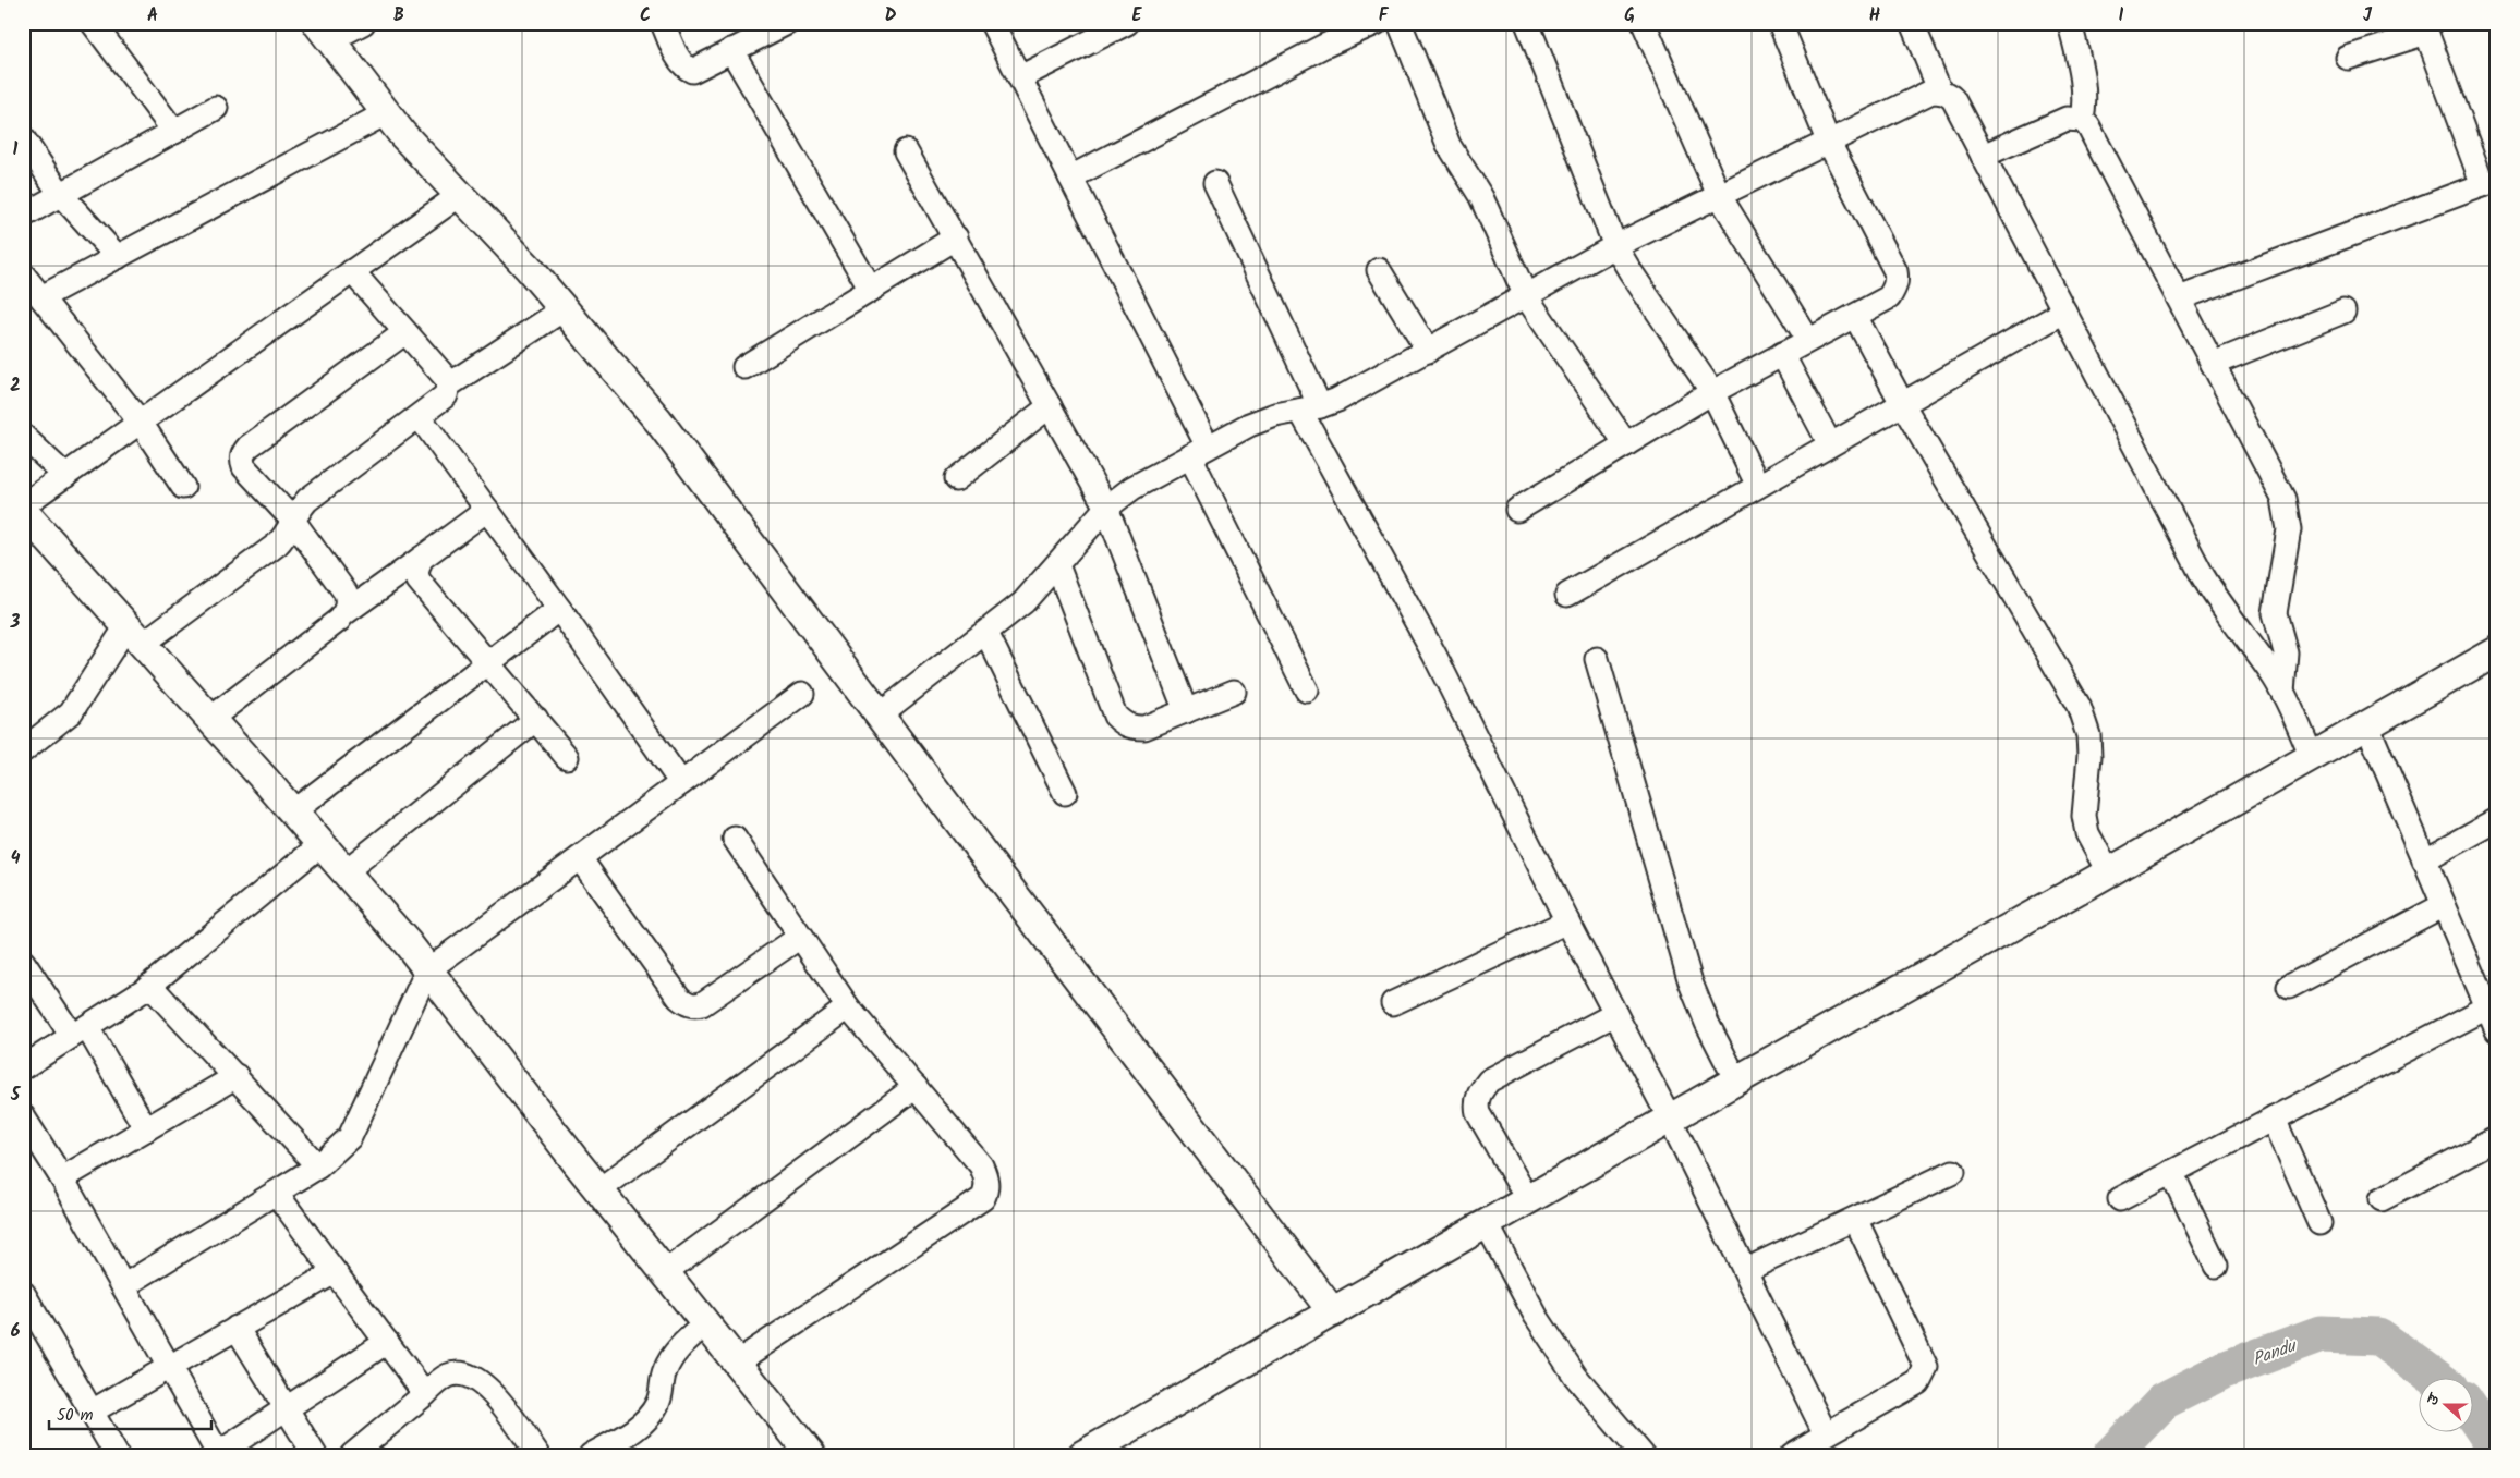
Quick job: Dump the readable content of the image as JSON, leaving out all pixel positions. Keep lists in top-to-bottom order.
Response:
{
  "water": ["Pandu"],
  "scale_bar": "50 m",
  "north": "left",
  "grid": {
    "columns": [
      "A",
      "B",
      "C",
      "D",
      "E",
      "F",
      "G",
      "H",
      "I",
      "J"
    ],
    "rows": [
      "1",
      "2",
      "3",
      "4",
      "5",
      "6"
    ]
  }
}
